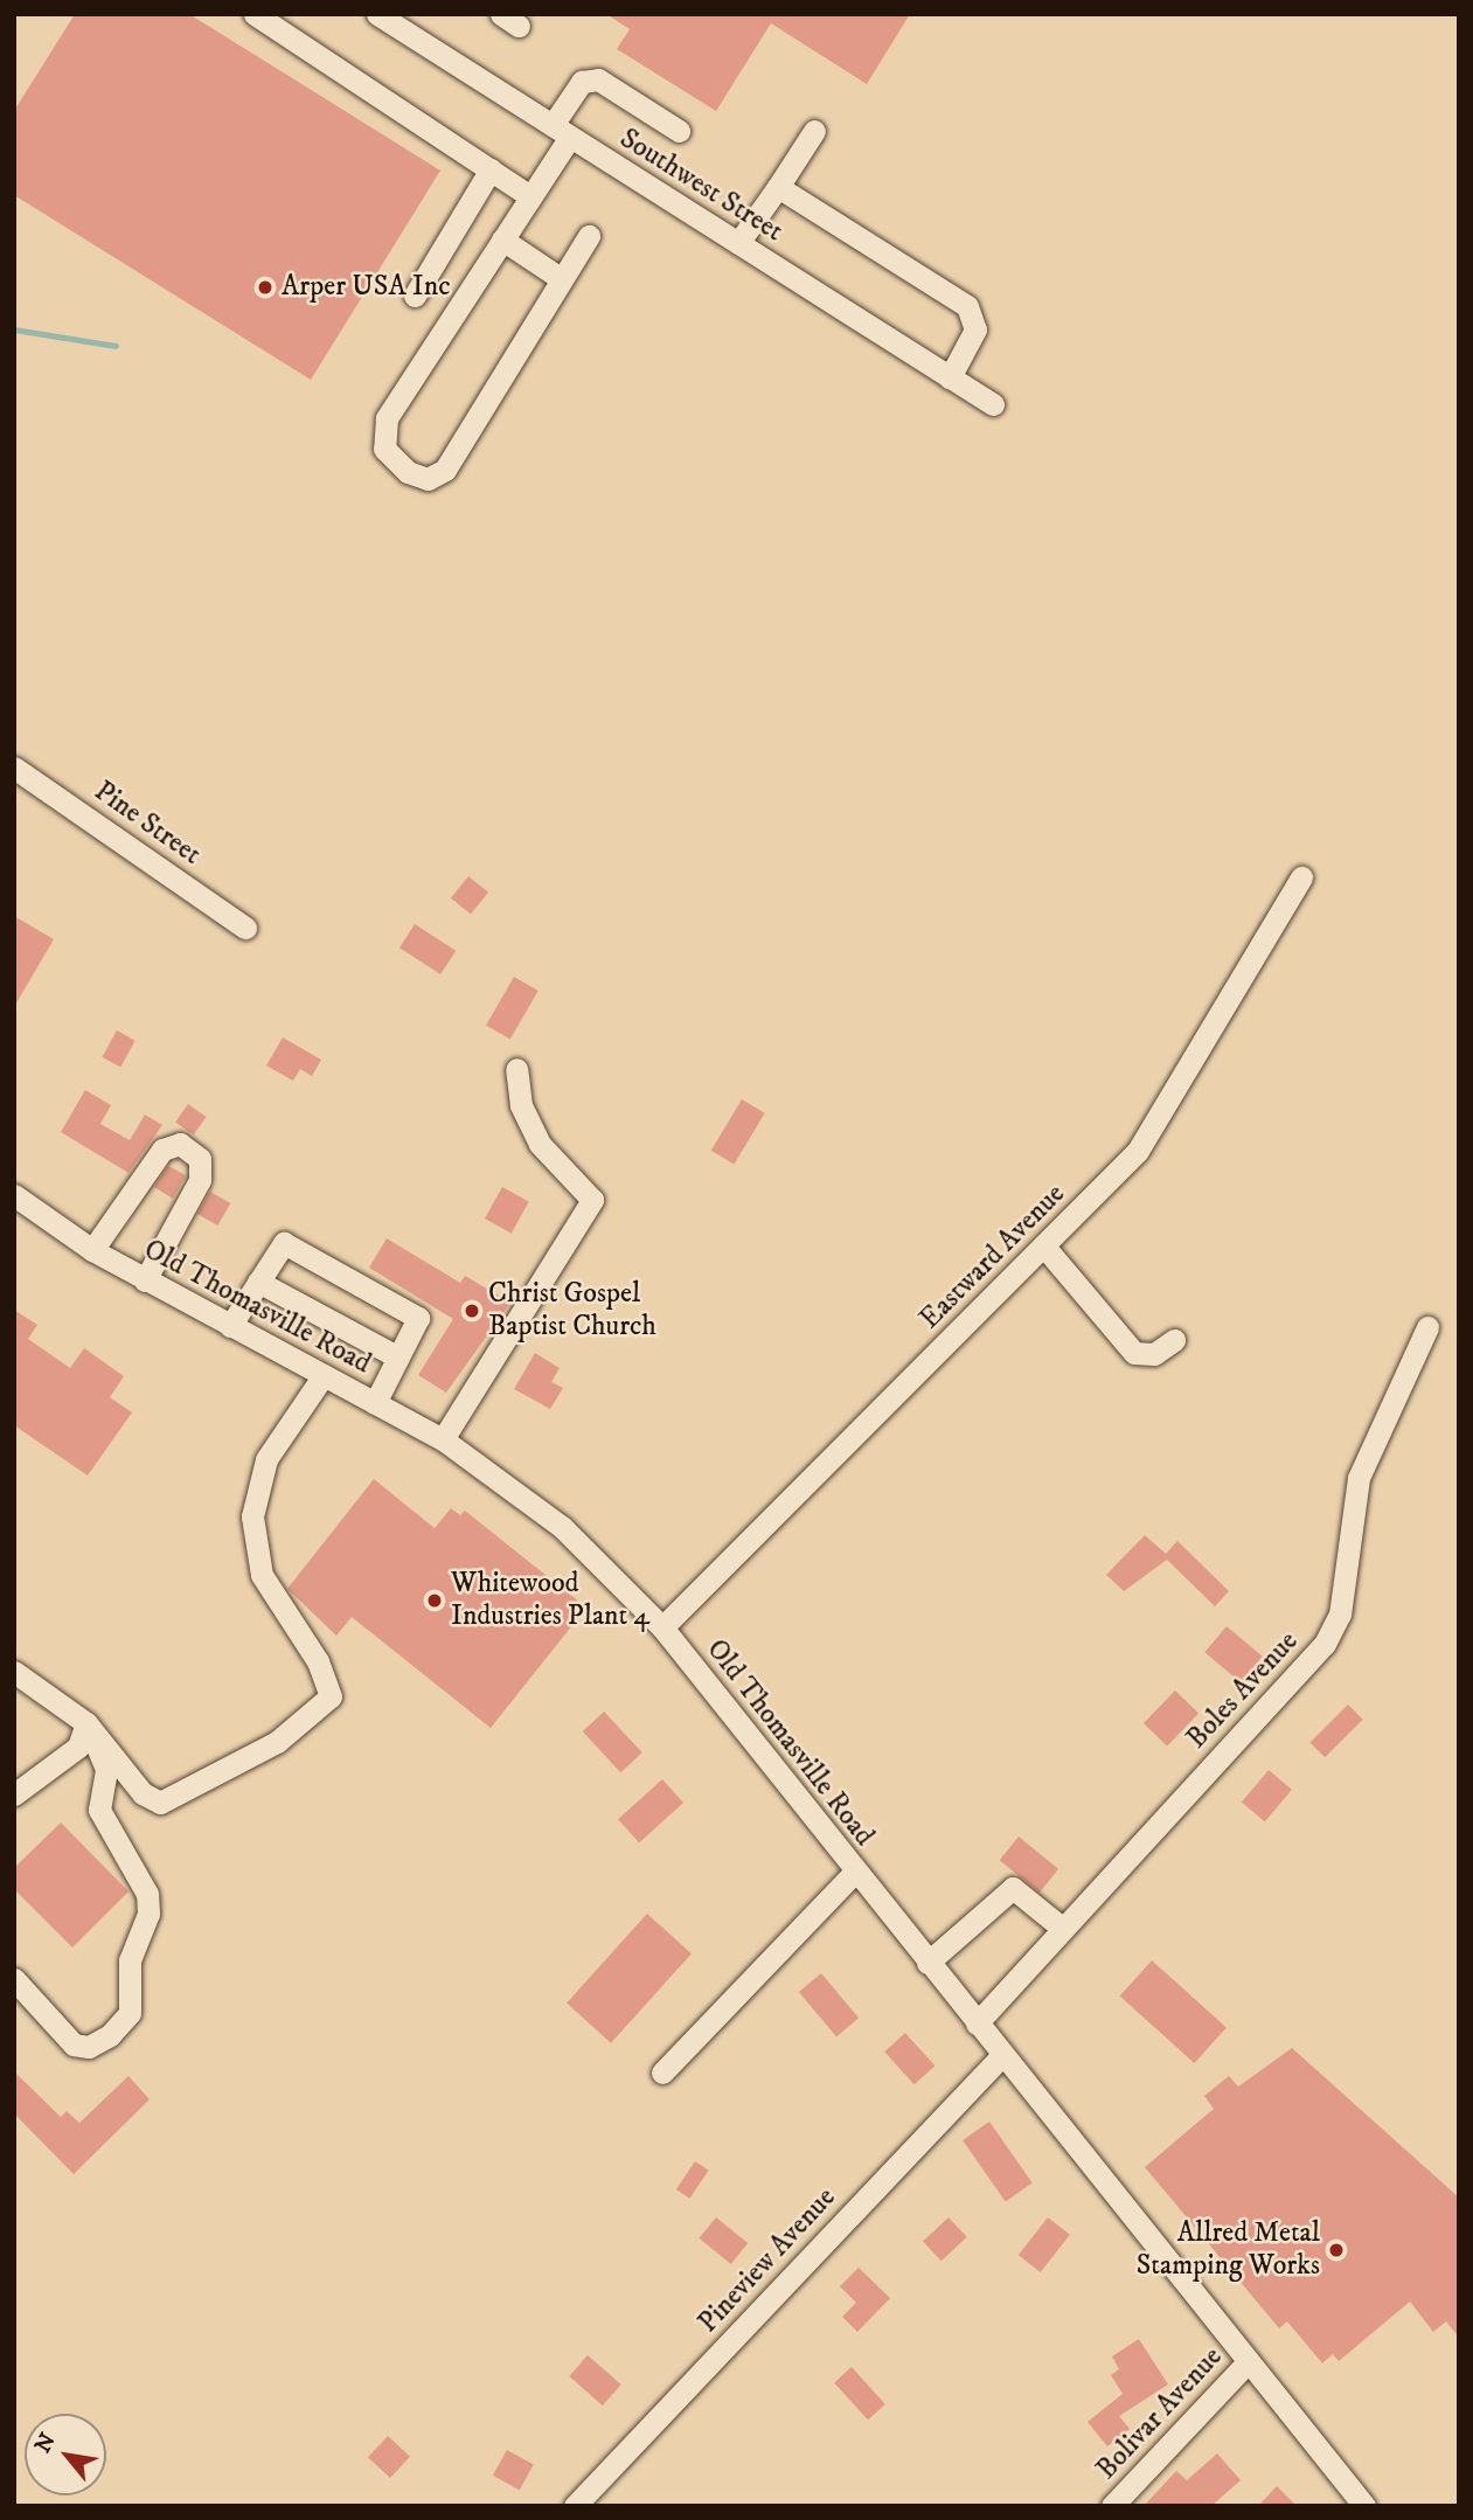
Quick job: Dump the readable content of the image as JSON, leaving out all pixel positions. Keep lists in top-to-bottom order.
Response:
{
  "streets": {
    "street": [
      "Southwest Street",
      "Pine Street",
      "Eastward Avenue",
      "Old Thomasville Road",
      "Boles Avenue",
      "Pineview Avenue",
      "Bolivar Avenue"
    ]
  },
  "crossings": [
    ["Eastward Avenue", "Old Thomasville Road"],
    ["Old Thomasville Road", "Boles Avenue"],
    ["Old Thomasville Road", "Pineview Avenue"],
    ["Old Thomasville Road", "Bolivar Avenue"]
  ],
  "places": [
    "Arper USA Inc",
    "Christ Gospel Baptist Church",
    "Whitewood Industries Plant 4",
    "Allred Metal Stamping Works"
  ],
  "north": "top left"
}
